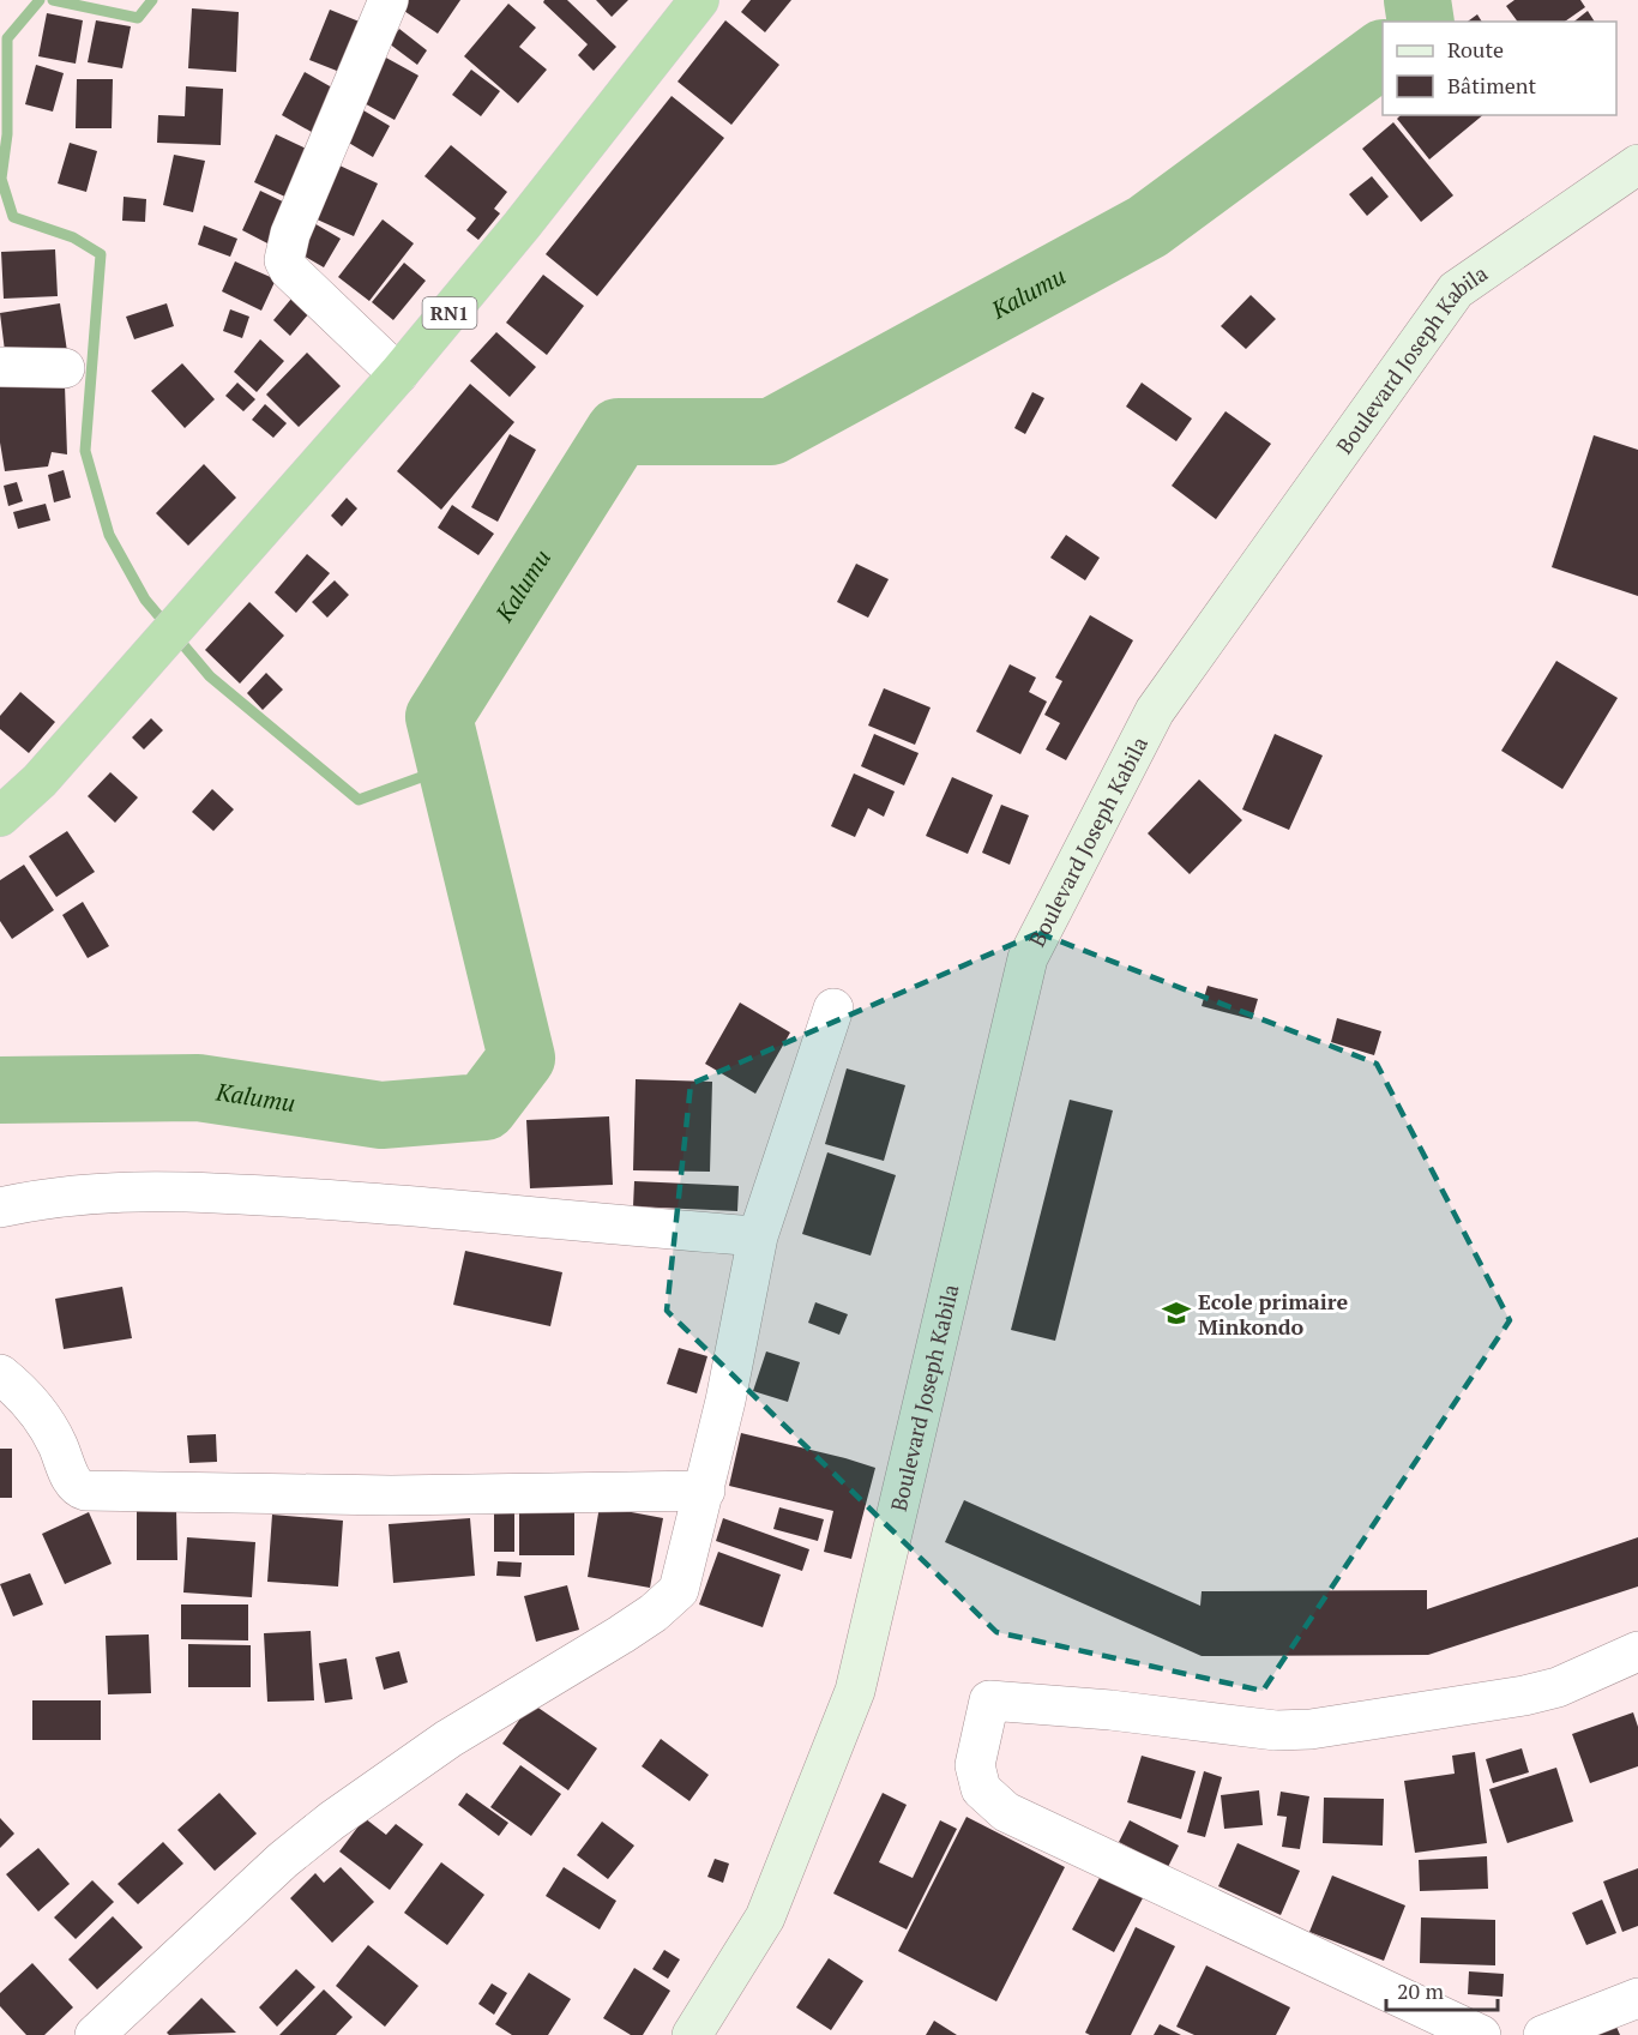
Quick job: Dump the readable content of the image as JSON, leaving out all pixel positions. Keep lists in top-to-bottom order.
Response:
{
  "streets": {
    "highway": ["RN1"],
    "main road": ["Boulevard Joseph Kabila"]
  },
  "water": ["Kalumu"],
  "places": {
    "school or university": ["Ecole primaire Minkondo"]
  },
  "legend": ["Route", "Bâtiment"],
  "scale_bar": "20 m"
}
